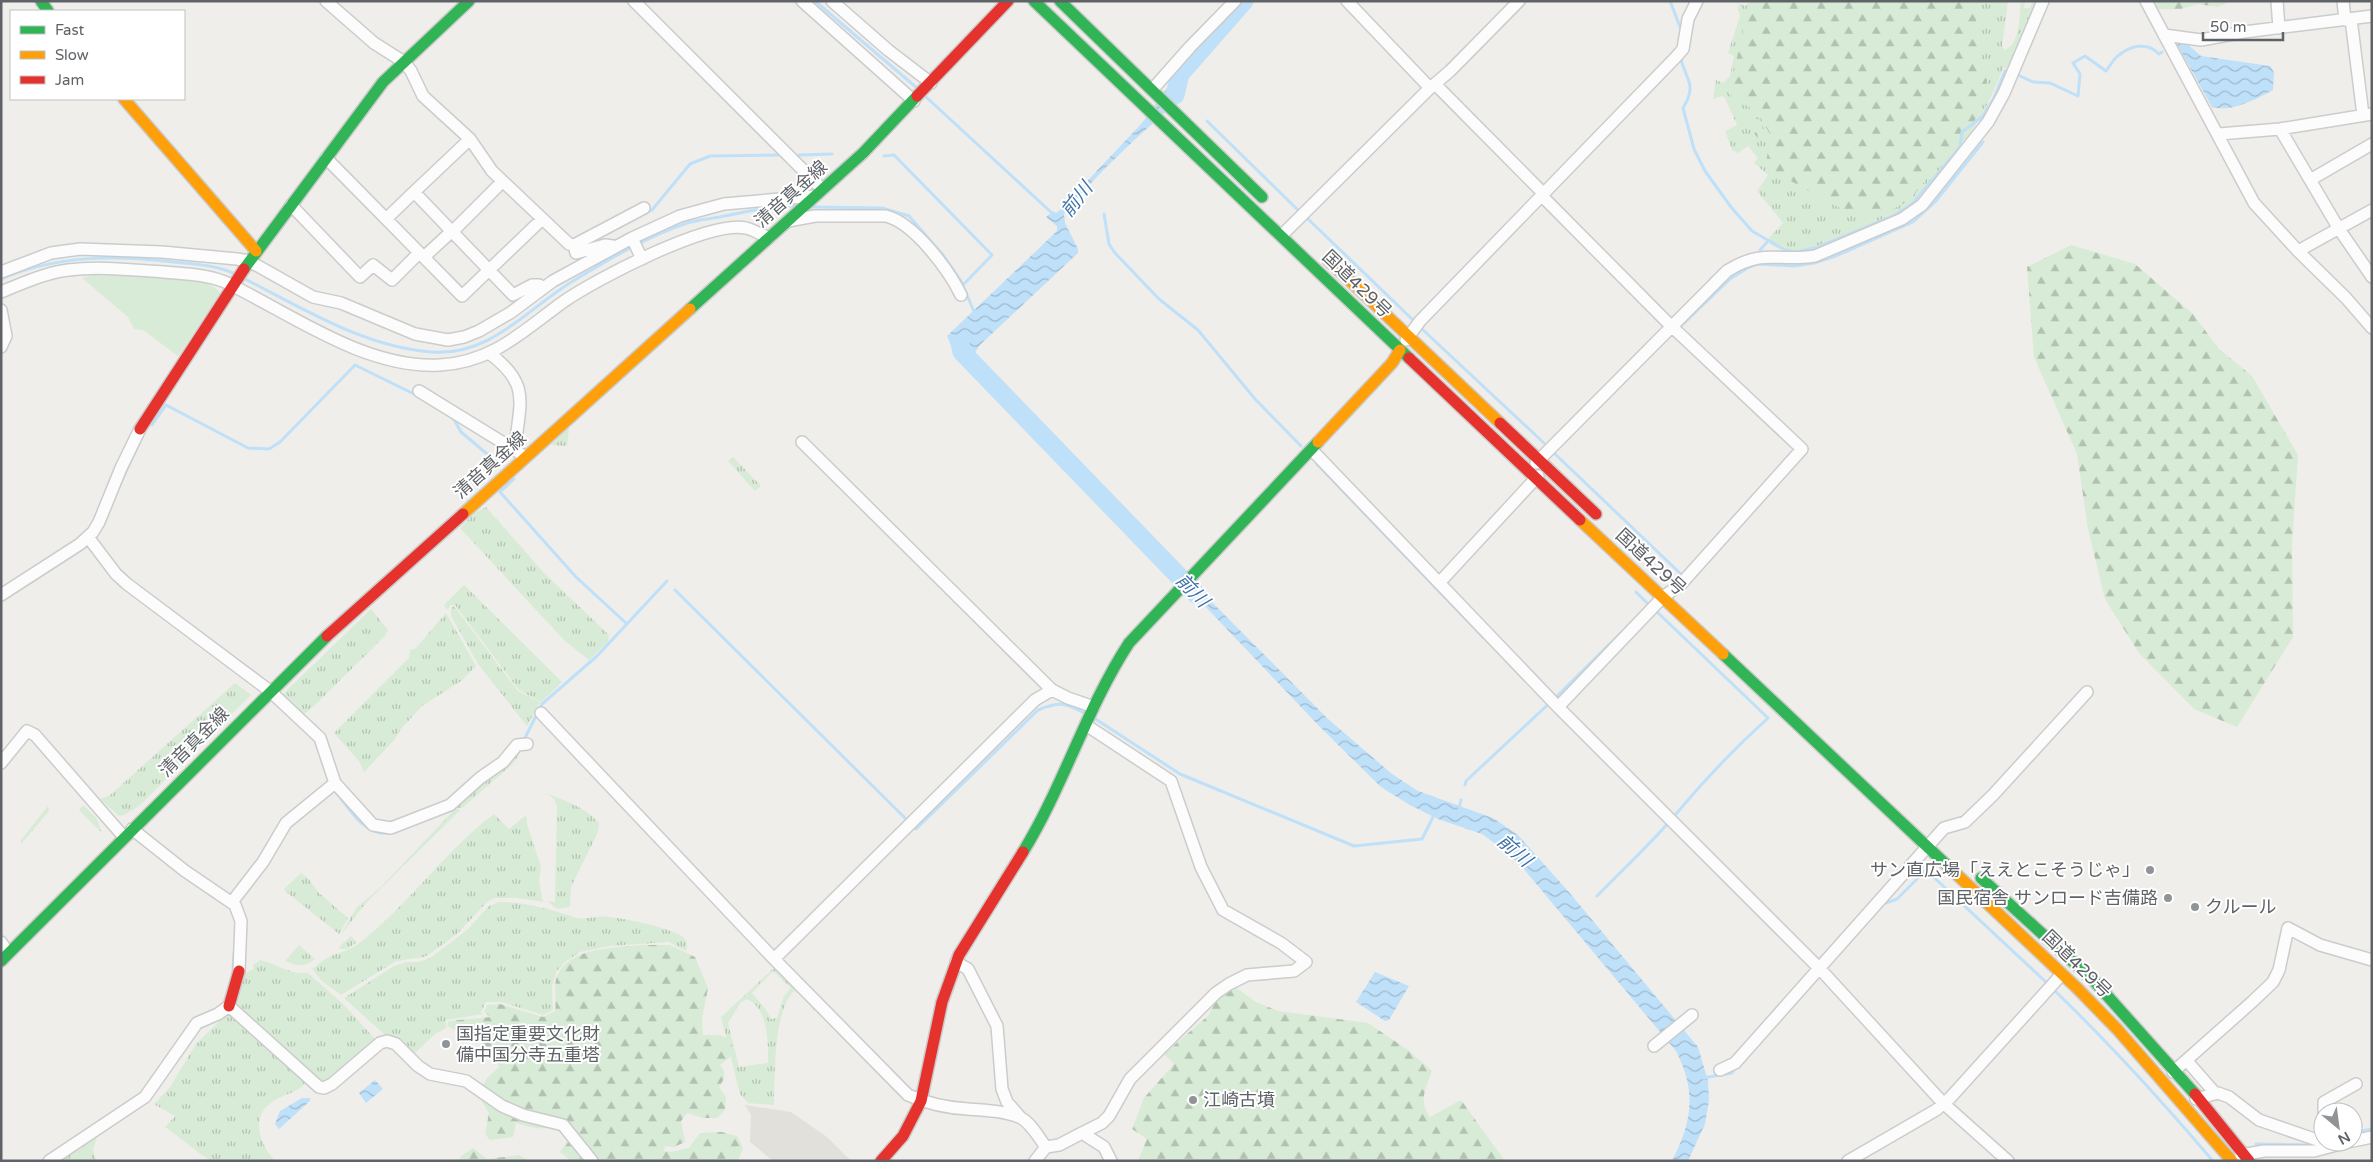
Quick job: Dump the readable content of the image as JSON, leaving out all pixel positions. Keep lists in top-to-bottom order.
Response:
{
  "streets": {
    "main road": ["清音真金線", "国道429号"]
  },
  "water": ["前川"],
  "places": [
    "サン直広場「ええとこそうじゃ」",
    "国民宿舎 サンロード吉備路",
    "クルール",
    "国指定重要文化財 備中国分寺五重塔",
    "江崎古墳"
  ],
  "legend": ["Fast", "Slow", "Jam"],
  "scale_bar": "50 m",
  "north": "bottom right"
}
